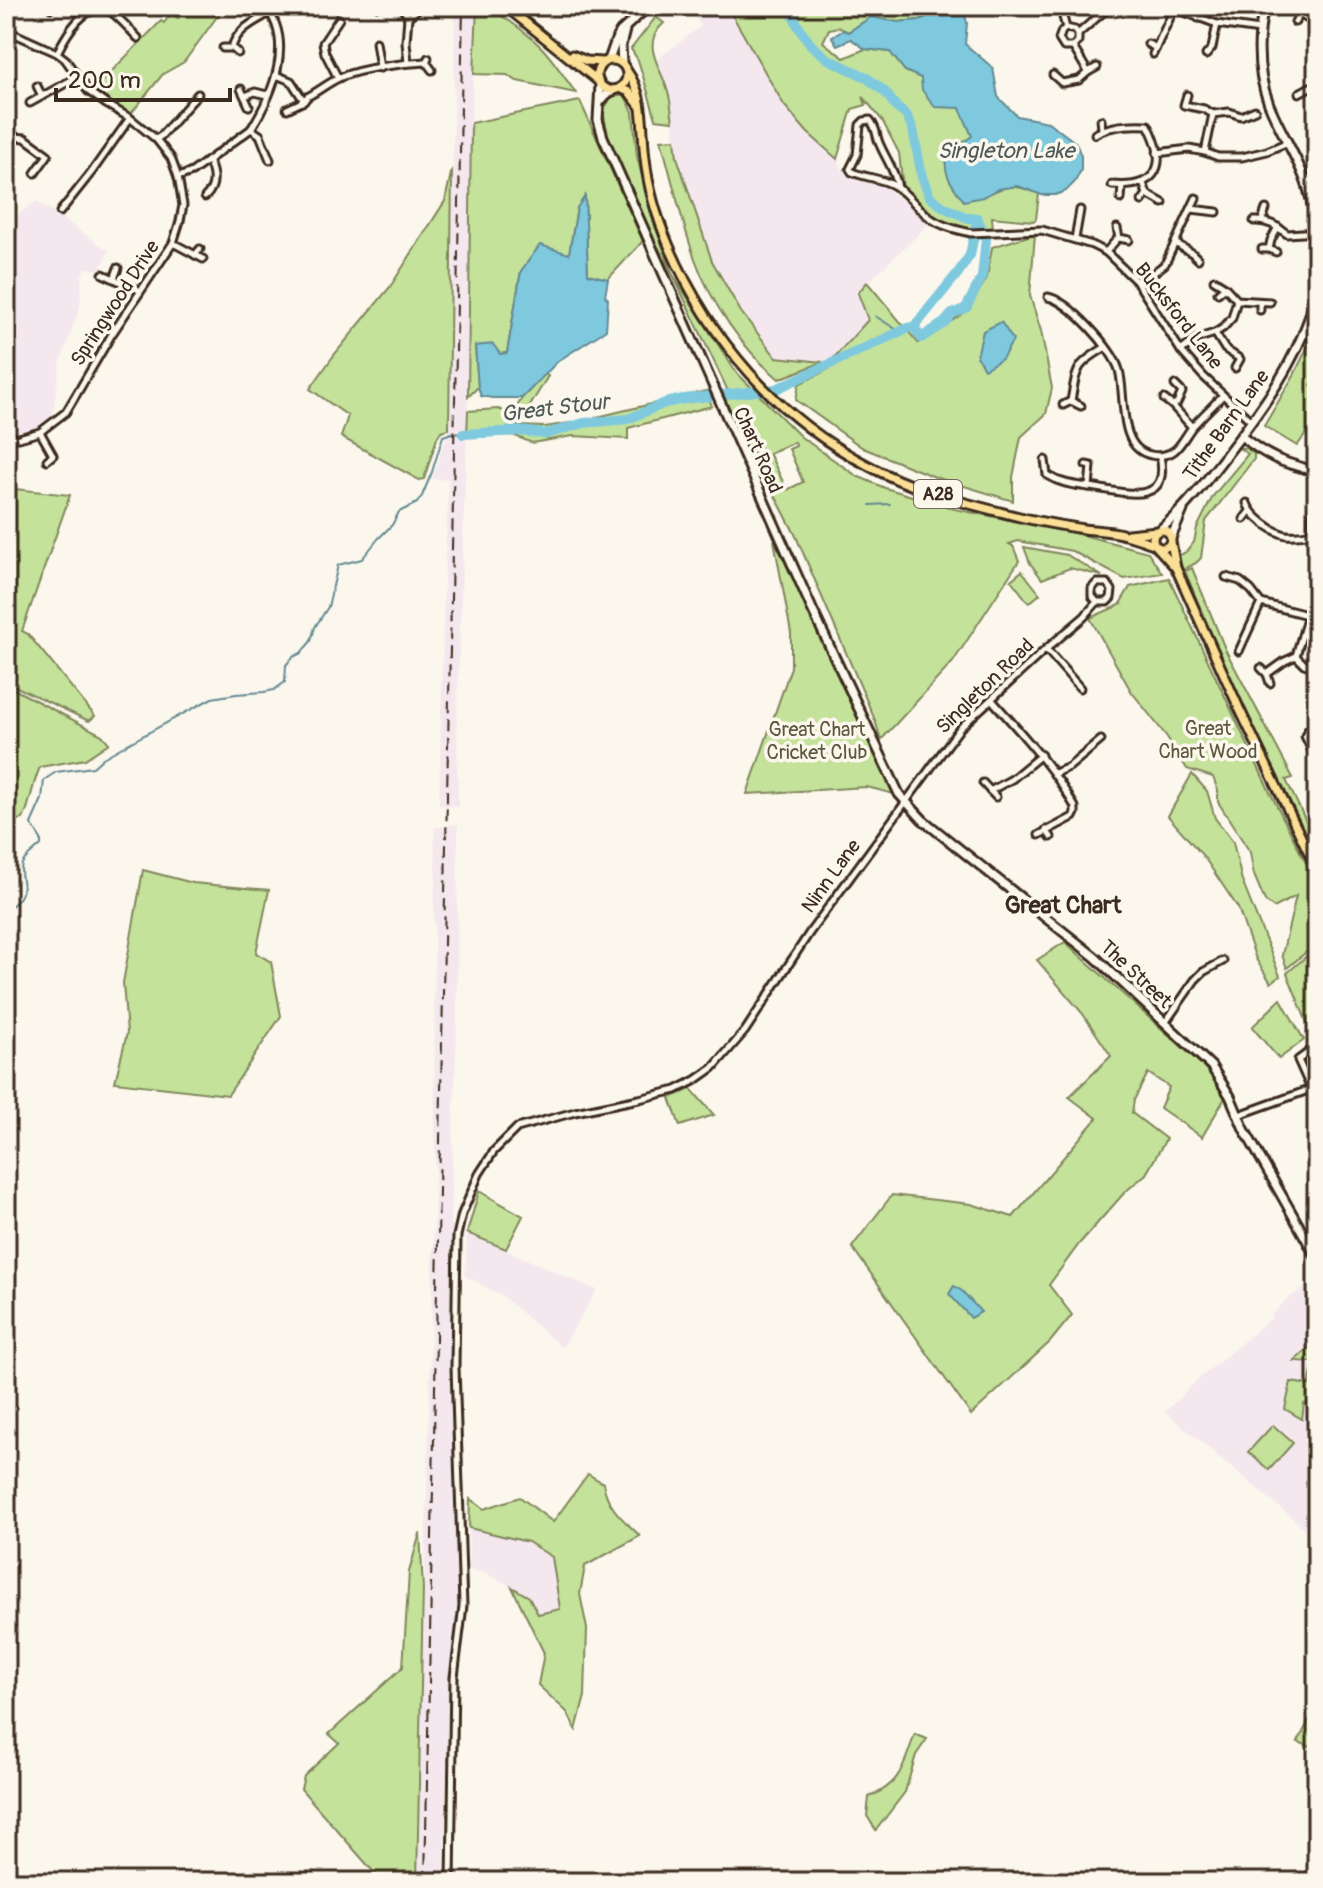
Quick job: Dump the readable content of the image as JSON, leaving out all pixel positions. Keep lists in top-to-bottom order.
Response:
{
  "streets": {
    "main road": ["A28"],
    "street": [
      "Springwood Drive",
      "Bucksford Lane",
      "Tithe Barn Lane",
      "Chart Road",
      "Singleton Road",
      "Ninn Lane",
      "The Street"
    ]
  },
  "crossings": [
    ["Bucksford Lane", "Tithe Barn Lane"],
    ["Tithe Barn Lane", "A28"],
    ["Chart Road", "A28"],
    ["Chart Road", "Singleton Road"],
    ["Chart Road", "Ninn Lane"],
    ["Chart Road", "The Street"],
    ["Singleton Road", "Ninn Lane"],
    ["Singleton Road", "The Street"],
    ["Ninn Lane", "The Street"]
  ],
  "districts": ["Great Chart"],
  "water": ["Singleton Lake", "Great Stour"],
  "parks": ["Great Chart Wood", "Great Chart Cricket Club"],
  "scale_bar": "200 m"
}
